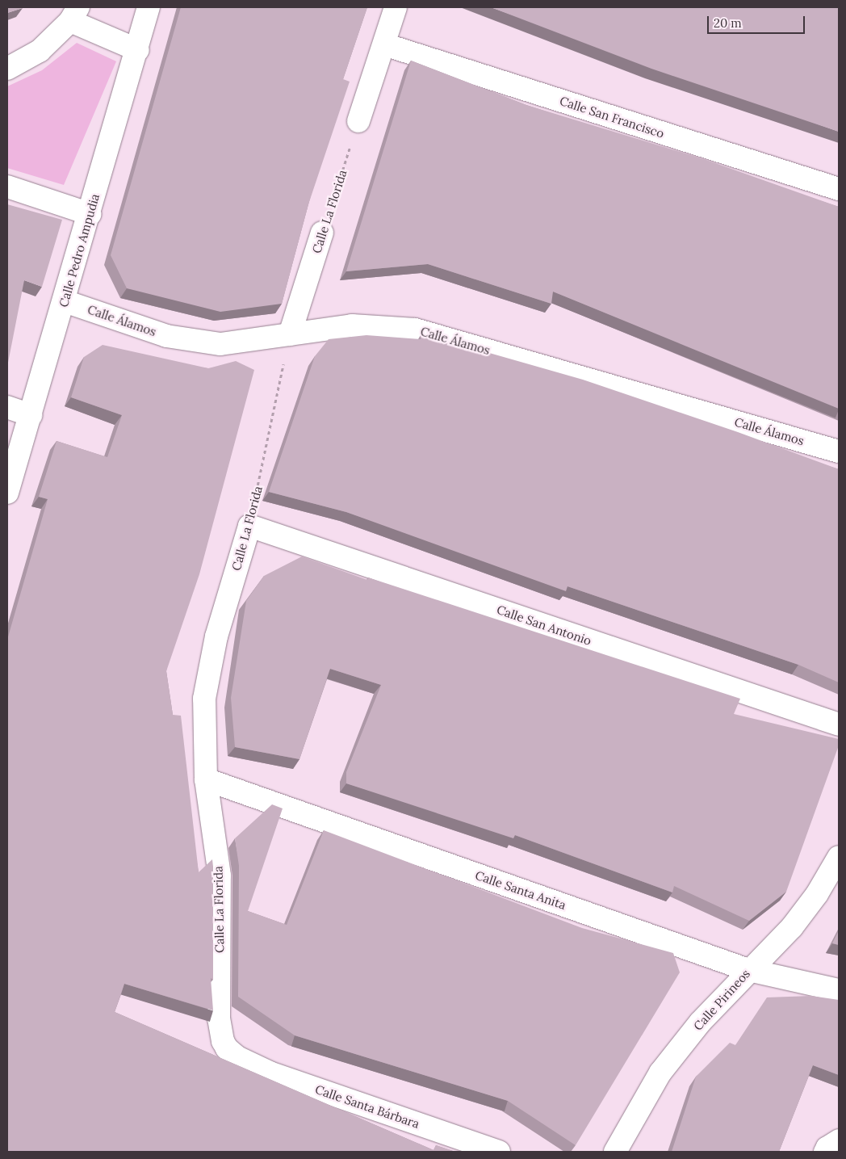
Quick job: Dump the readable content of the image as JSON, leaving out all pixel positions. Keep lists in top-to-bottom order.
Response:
{
  "streets": {
    "street": [
      "Calle San Francisco",
      "Calle La Florida",
      "Calle Pedro Ampudia",
      "Calle Álamos",
      "Calle San Antonio",
      "Calle Santa Anita",
      "Calle Pirineos",
      "Calle Santa Bárbara"
    ]
  },
  "crossings": [
    ["Calle La Florida", "Calle Álamos"],
    ["Calle La Florida", "Calle San Antonio"],
    ["Calle La Florida", "Calle Santa Anita"],
    ["Calle La Florida", "Calle Santa Bárbara"],
    ["Calle Pedro Ampudia", "Calle Álamos"],
    ["Calle Santa Anita", "Calle Pirineos"]
  ],
  "scale_bar": "20 m"
}
